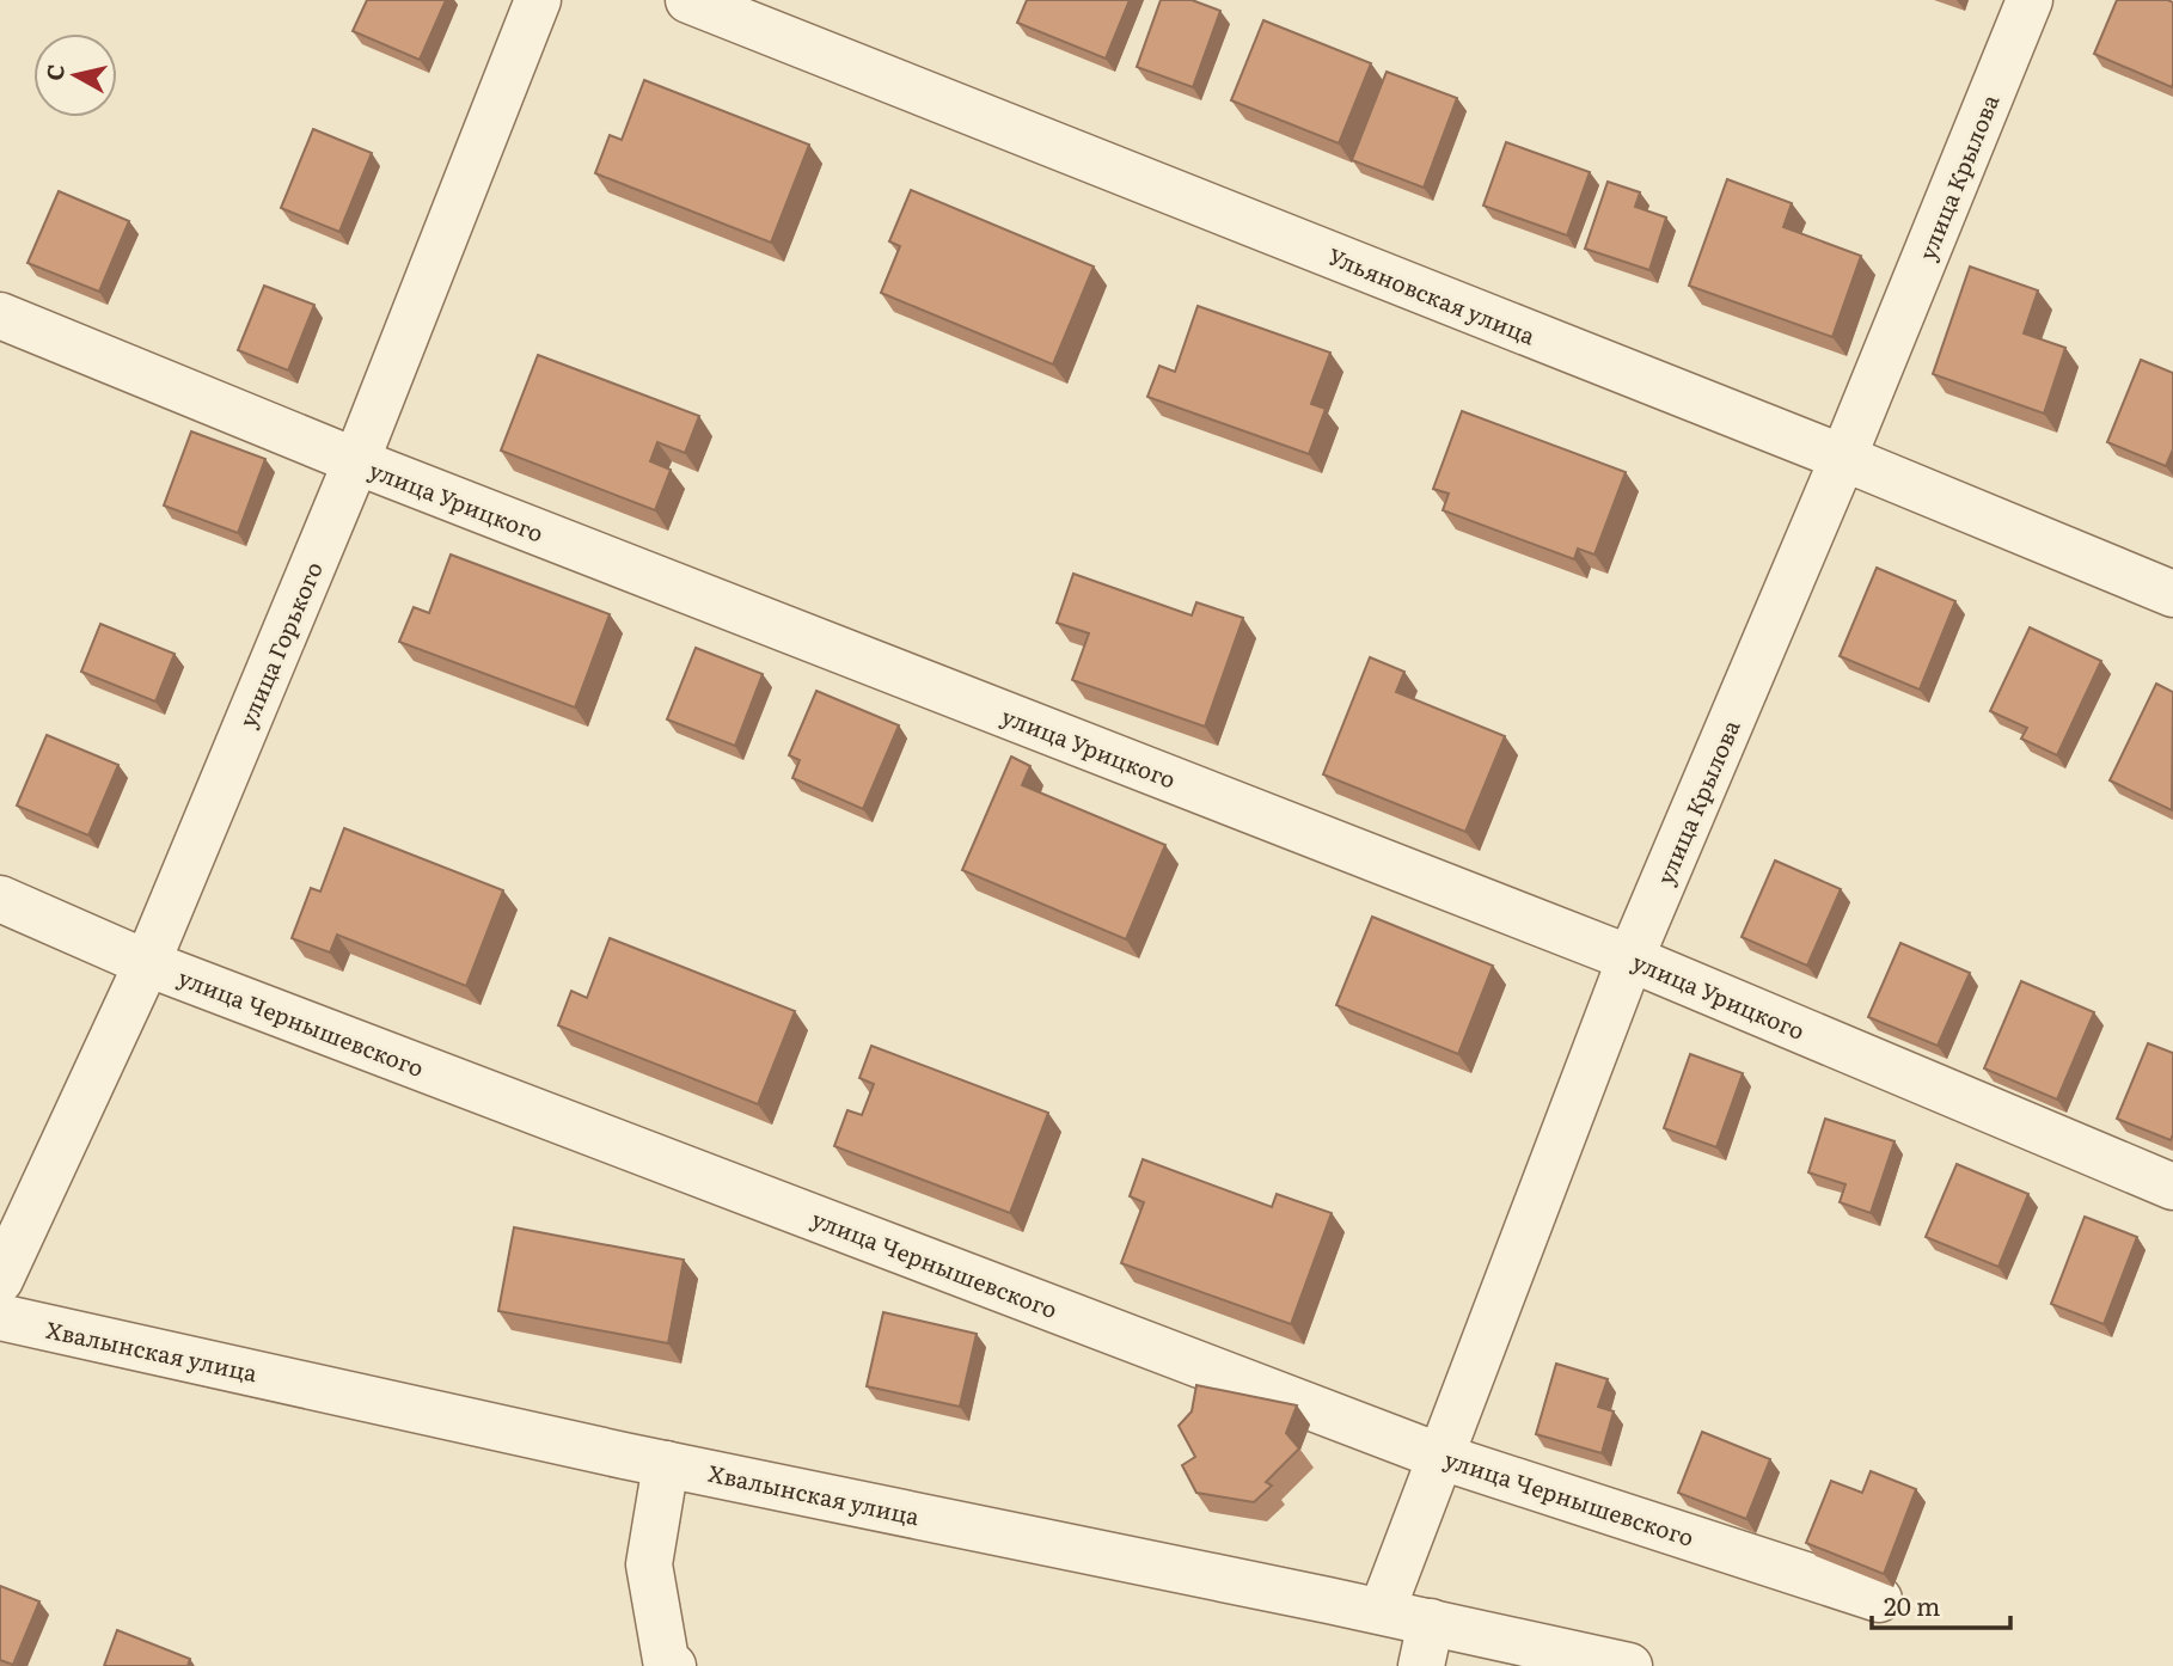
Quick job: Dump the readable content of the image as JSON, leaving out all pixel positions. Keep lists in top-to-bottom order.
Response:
{
  "streets": {
    "street": [
      "улица Крылова",
      "Ульяновская улица",
      "улица Урицкого",
      "улица Горького",
      "улица Чернышевского",
      "Хвалынская улица"
    ]
  },
  "crossings": [
    ["улица Крылова", "Ульяновская улица"],
    ["улица Крылова", "улица Урицкого"],
    ["улица Крылова", "улица Чернышевского"],
    ["улица Крылова", "Хвалынская улица"],
    ["улица Урицкого", "улица Горького"],
    ["улица Горького", "улица Чернышевского"]
  ],
  "scale_bar": "20 m",
  "north": "left"
}
